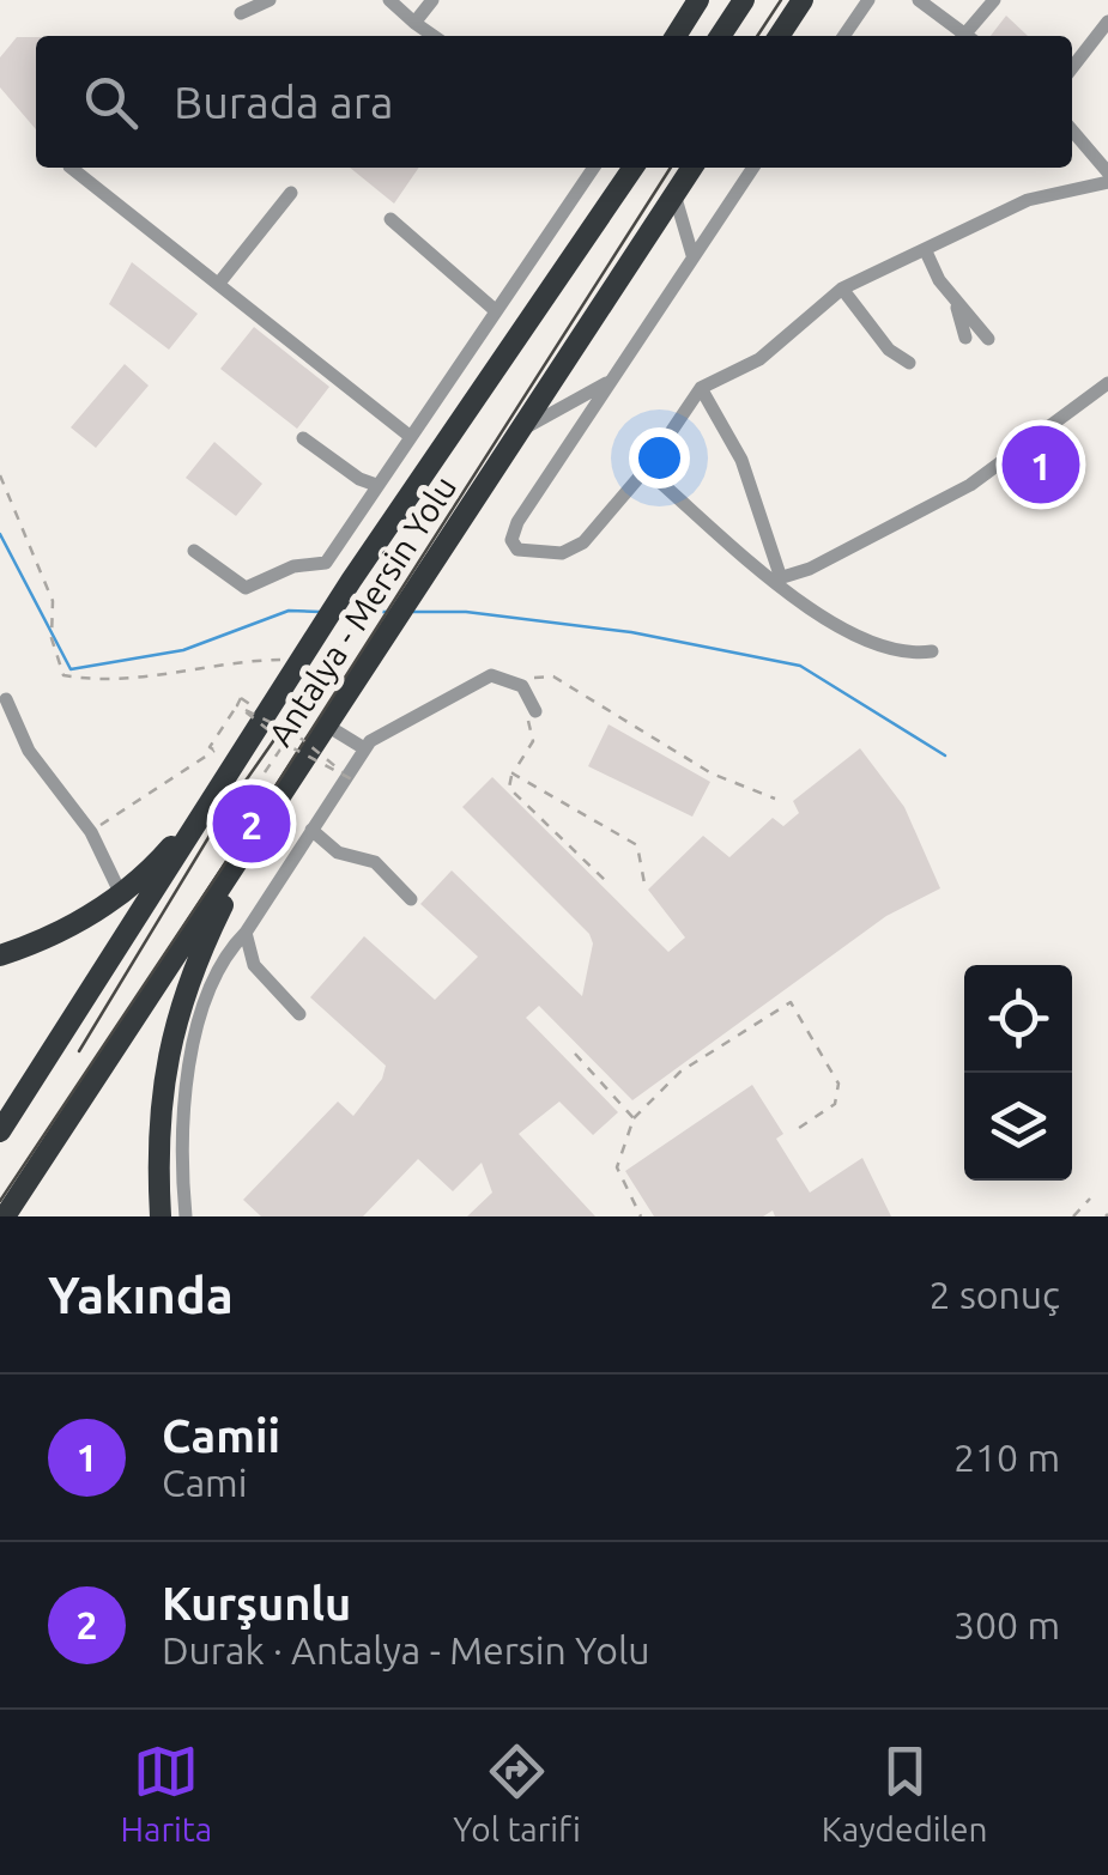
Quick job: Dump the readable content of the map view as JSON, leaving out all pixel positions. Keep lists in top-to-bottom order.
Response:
{
  "streets": {
    "highway": ["Antalya - Mersin Yolu"]
  },
  "page": {
    "search": "Burada ara",
    "pins": ["1", "2"],
    "heading": ["Yakında", "2 sonuç"],
    "list": [
      {
        "mark": "1",
        "name": "Camii",
        "note": "Cami",
        "value": "210 m"
      },
      {
        "mark": "2",
        "name": "Kurşunlu",
        "note": "Durak · Antalya - Mersin Yolu",
        "value": "300 m"
      }
    ],
    "nav": ["Harita", "Yol tarifi", "Kaydedilen"]
  }
}
